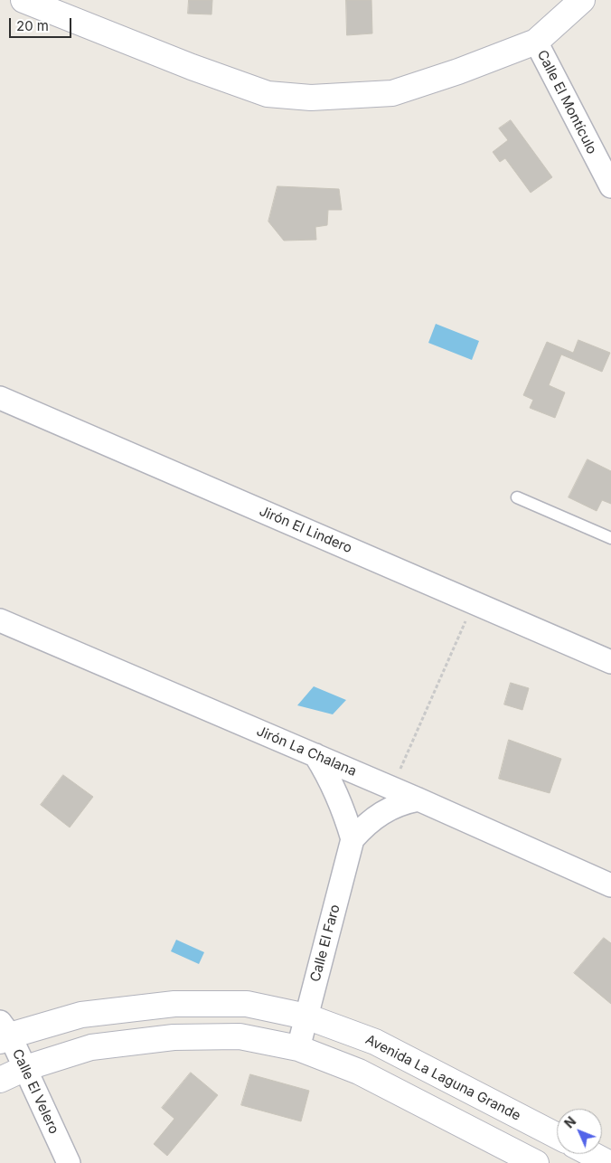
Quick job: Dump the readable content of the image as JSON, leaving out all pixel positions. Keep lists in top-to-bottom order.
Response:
{
  "streets": {
    "street": [
      "Calle El Montículo",
      "Jirón El Lindero",
      "Jirón La Chalana",
      "Calle El Faro",
      "Avenida La Laguna Grande",
      "Calle El Velero"
    ]
  },
  "crossings": [
    ["Jirón La Chalana", "Calle El Faro"],
    ["Calle El Faro", "Avenida La Laguna Grande"],
    ["Avenida La Laguna Grande", "Calle El Velero"]
  ],
  "scale_bar": "20 m",
  "north": "top left"
}
